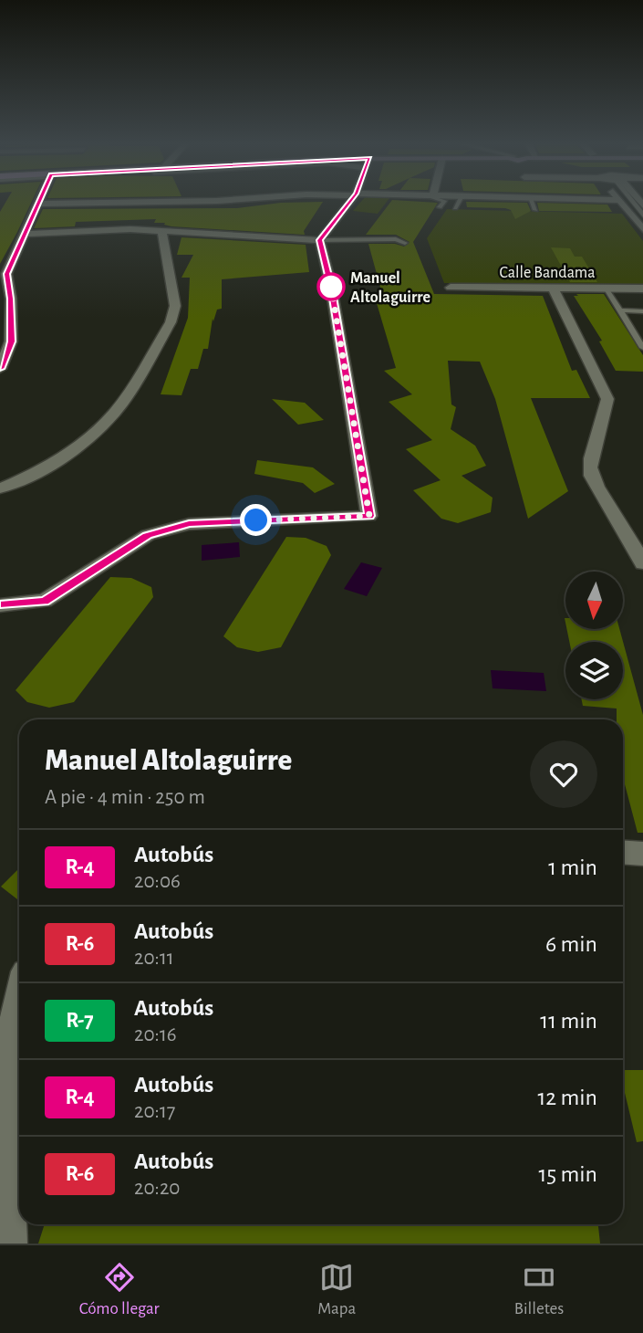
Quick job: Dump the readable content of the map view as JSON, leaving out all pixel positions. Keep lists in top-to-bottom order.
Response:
{
  "streets": {
    "street": ["Calle Bandama"]
  },
  "places": ["Manuel Altolaguirre"],
  "lines": ["bus line R-4"],
  "north": "bottom",
  "page": {
    "heading": ["Manuel Altolaguirre", "A pie · 4 min · 250 m"],
    "list": [
      {
        "mark": "R-4",
        "name": "Autobús",
        "note": "20:06",
        "value": "1 min"
      },
      {
        "mark": "R-6",
        "name": "Autobús",
        "note": "20:11",
        "value": "6 min"
      },
      {
        "mark": "R-7",
        "name": "Autobús",
        "note": "20:16",
        "value": "11 min"
      },
      {
        "mark": "R-4",
        "name": "Autobús",
        "note": "20:17",
        "value": "12 min"
      },
      {
        "mark": "R-6",
        "name": "Autobús",
        "note": "20:20",
        "value": "15 min"
      }
    ],
    "tabs": ["Cómo llegar", "Mapa", "Billetes"]
  }
}
